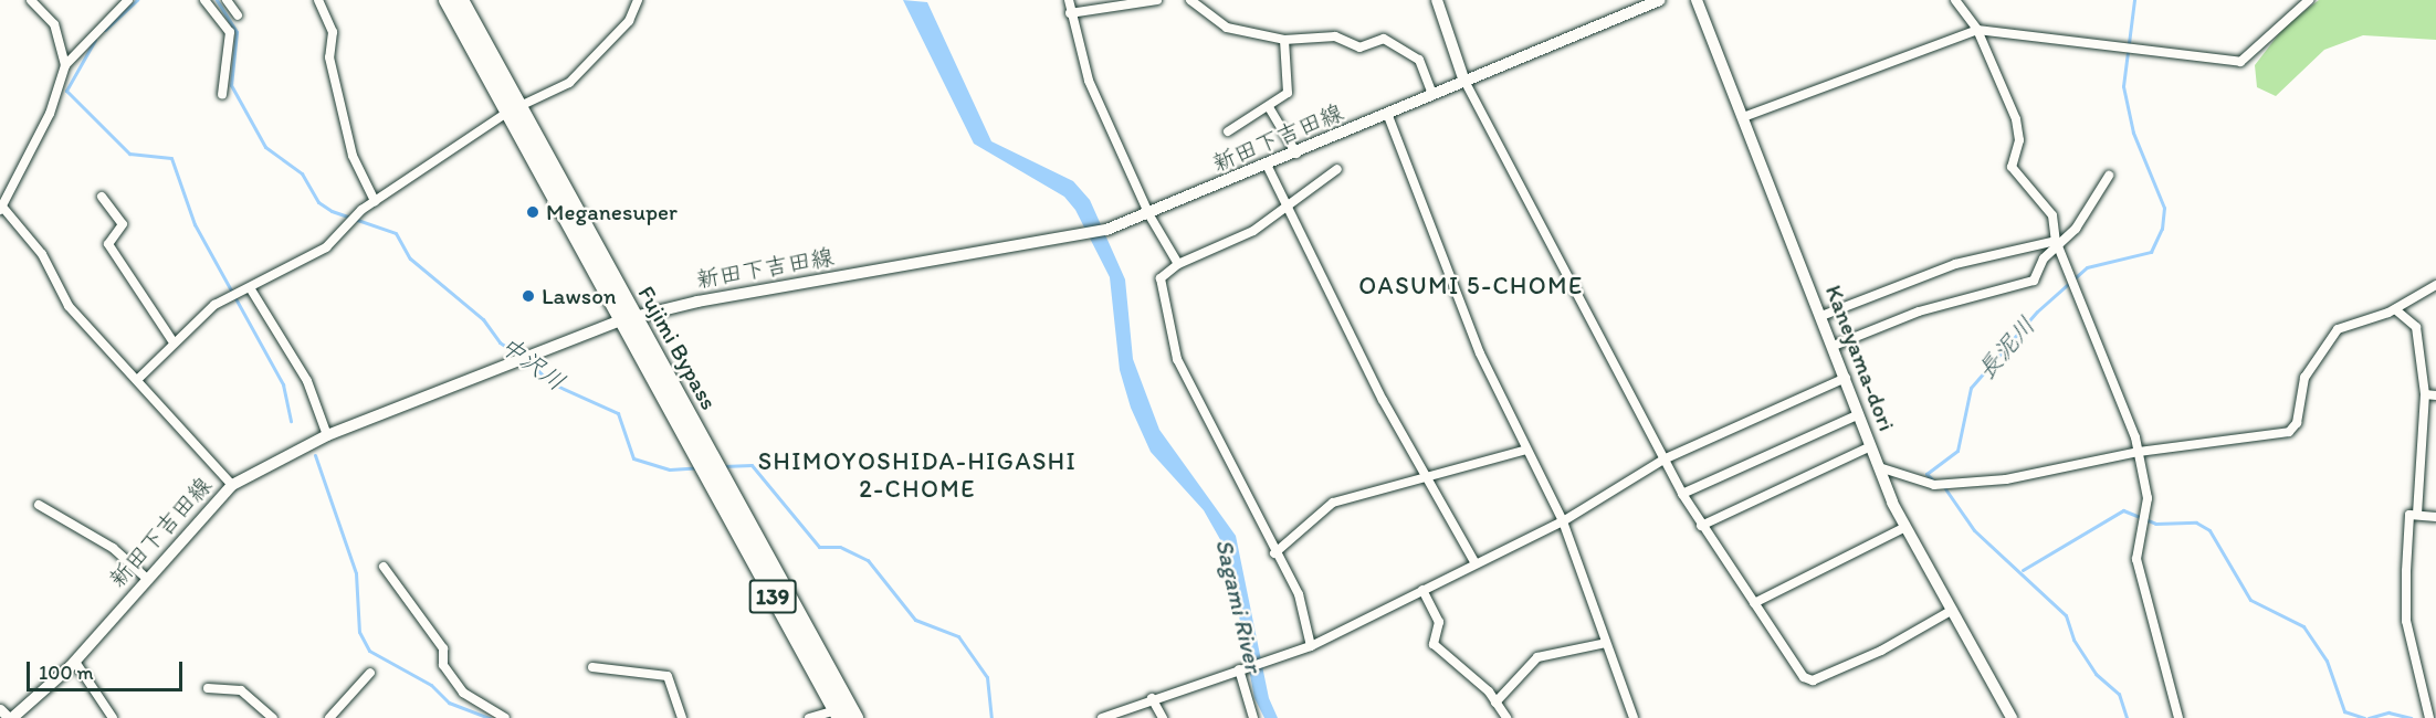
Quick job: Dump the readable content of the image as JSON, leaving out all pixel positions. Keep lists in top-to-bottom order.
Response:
{
  "streets": {
    "highway": ["Fujimi Bypass", "139"],
    "main road": ["新田下吉田線", "Kaneyama-dori"]
  },
  "crossings": [
    ["新田下吉田線", "Fujimi Bypass"]
  ],
  "districts": ["OASUMI 5-CHOME", "SHIMOYOSHIDA-HIGASHI 2-CHOME"],
  "water": ["長泥川", "中沢川", "Sagami River"],
  "places": ["Meganesuper", "Lawson"],
  "scale_bar": "100 m"
}
